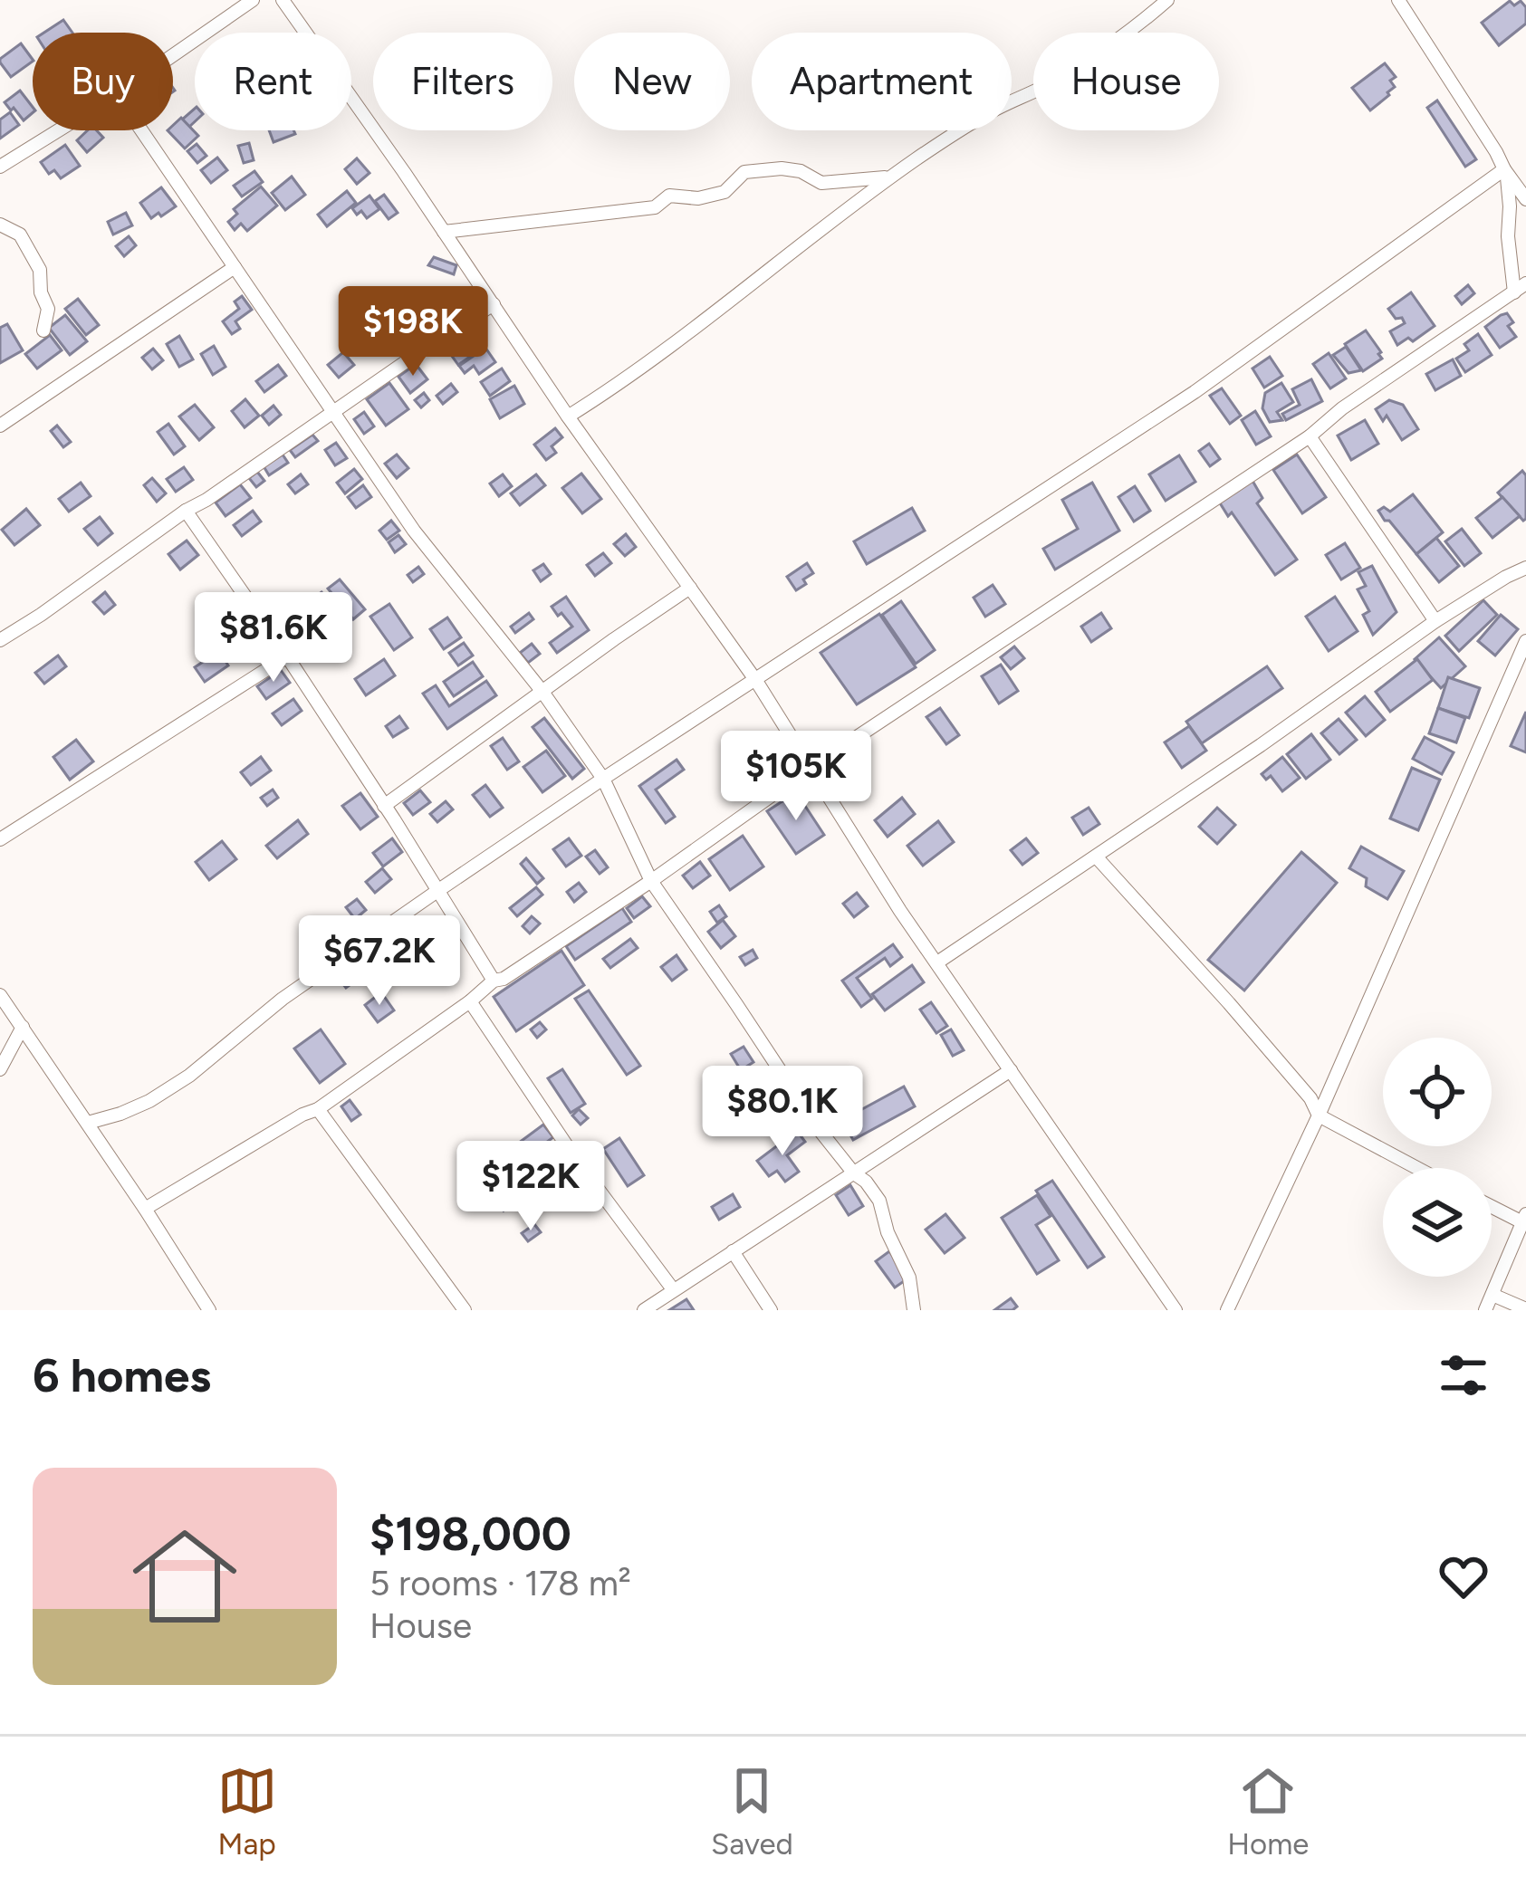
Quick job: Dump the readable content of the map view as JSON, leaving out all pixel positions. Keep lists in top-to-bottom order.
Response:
{
  "page": {
    "chip": [
      "Buy",
      "Rent",
      "Filters",
      "New",
      "Apartment",
      "House"
    ],
    "price": [
      "$198K",
      "$81.6K",
      "$105K",
      "$67.2K",
      "$80.1K",
      "$122K"
    ],
    "heading": "6 homes",
    "list": [
      {
        "name": "$198,000",
        "note": "5 rooms · 178 m² · House"
      }
    ],
    "tabs": ["Map", "Saved", "Home"]
  }
}
